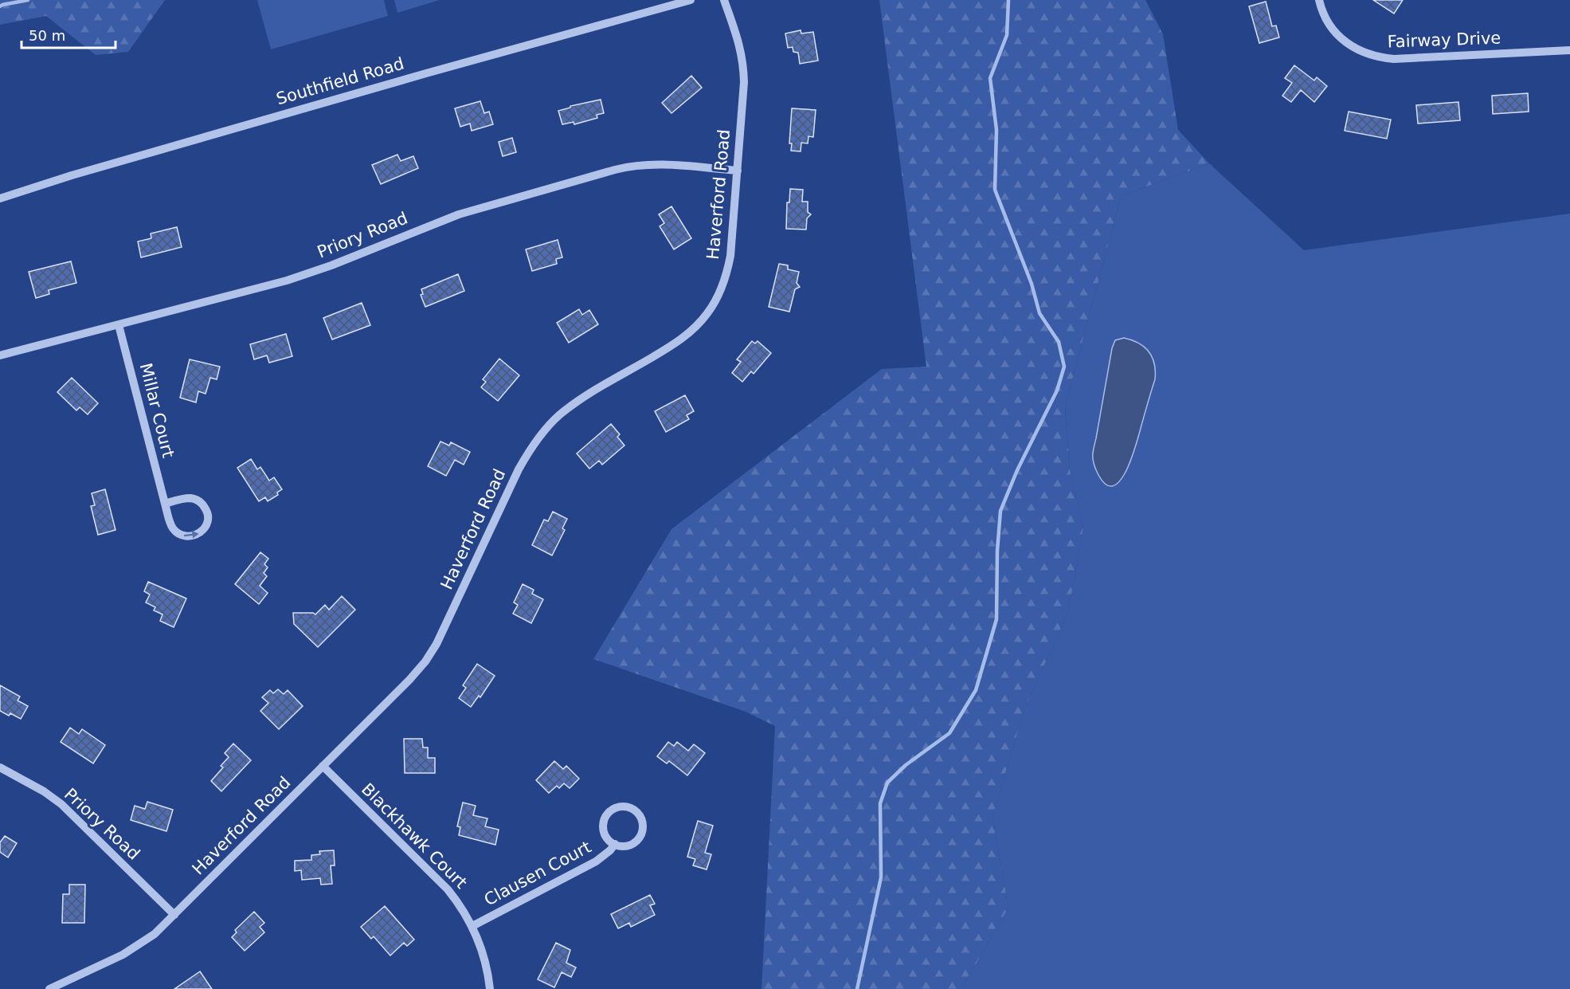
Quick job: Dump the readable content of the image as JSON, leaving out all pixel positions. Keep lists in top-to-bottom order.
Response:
{
  "streets": {
    "street": [
      "Fairway Drive",
      "Southfield Road",
      "Haverford Road",
      "Priory Road",
      "Millar Court",
      "Blackhawk Court",
      "Clausen Court"
    ]
  },
  "crossings": [
    ["Haverford Road", "Priory Road"],
    ["Haverford Road", "Blackhawk Court"],
    ["Priory Road", "Millar Court"],
    ["Blackhawk Court", "Clausen Court"]
  ],
  "scale_bar": "50 m"
}
